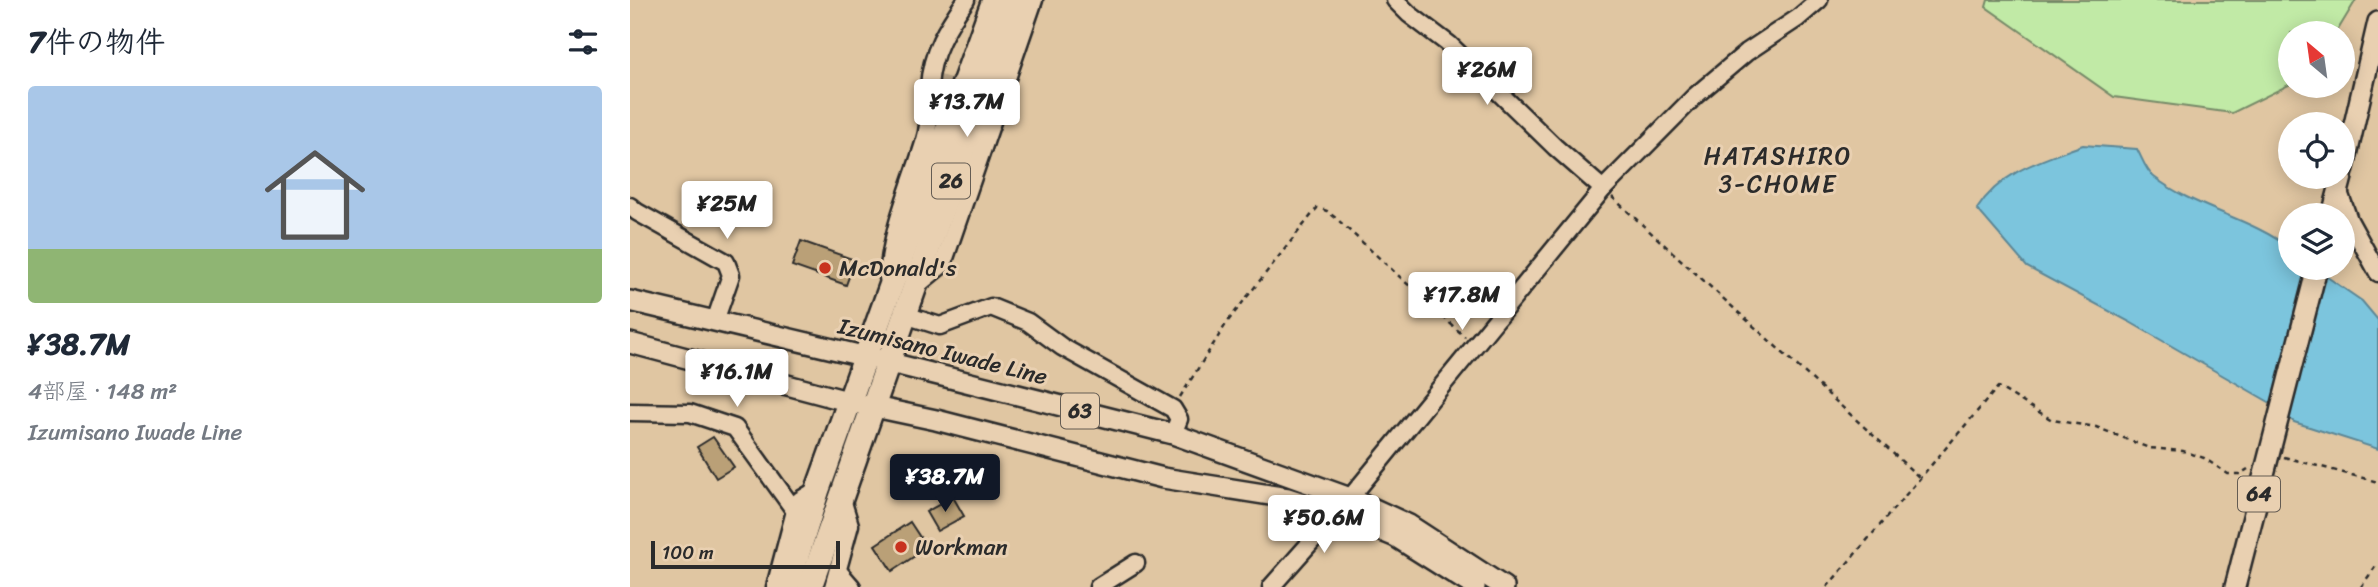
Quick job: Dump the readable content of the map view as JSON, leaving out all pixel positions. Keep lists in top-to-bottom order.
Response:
{
  "streets": {
    "highway": ["26"],
    "main road": ["Izumisano Iwade Line", "63", "64"]
  },
  "crossings": [
    ["26", "Izumisano Iwade Line"],
    ["26", "63"]
  ],
  "districts": ["HATASHIRO 3-CHOME"],
  "places": ["McDonald's", "Workman"],
  "scale_bar": "100 m",
  "north": "top left",
  "page": {
    "heading": "7件の物件",
    "price": [
      "¥26M",
      "¥13.7M",
      "¥25M",
      "¥17.8M",
      "¥16.1M",
      "¥38.7M",
      "¥50.6M"
    ],
    "list": [
      {
        "name": "¥38.7M",
        "note": "4部屋 · 148 m² · Izumisano Iwade Line"
      }
    ],
    "scale": "100 m"
  }
}
